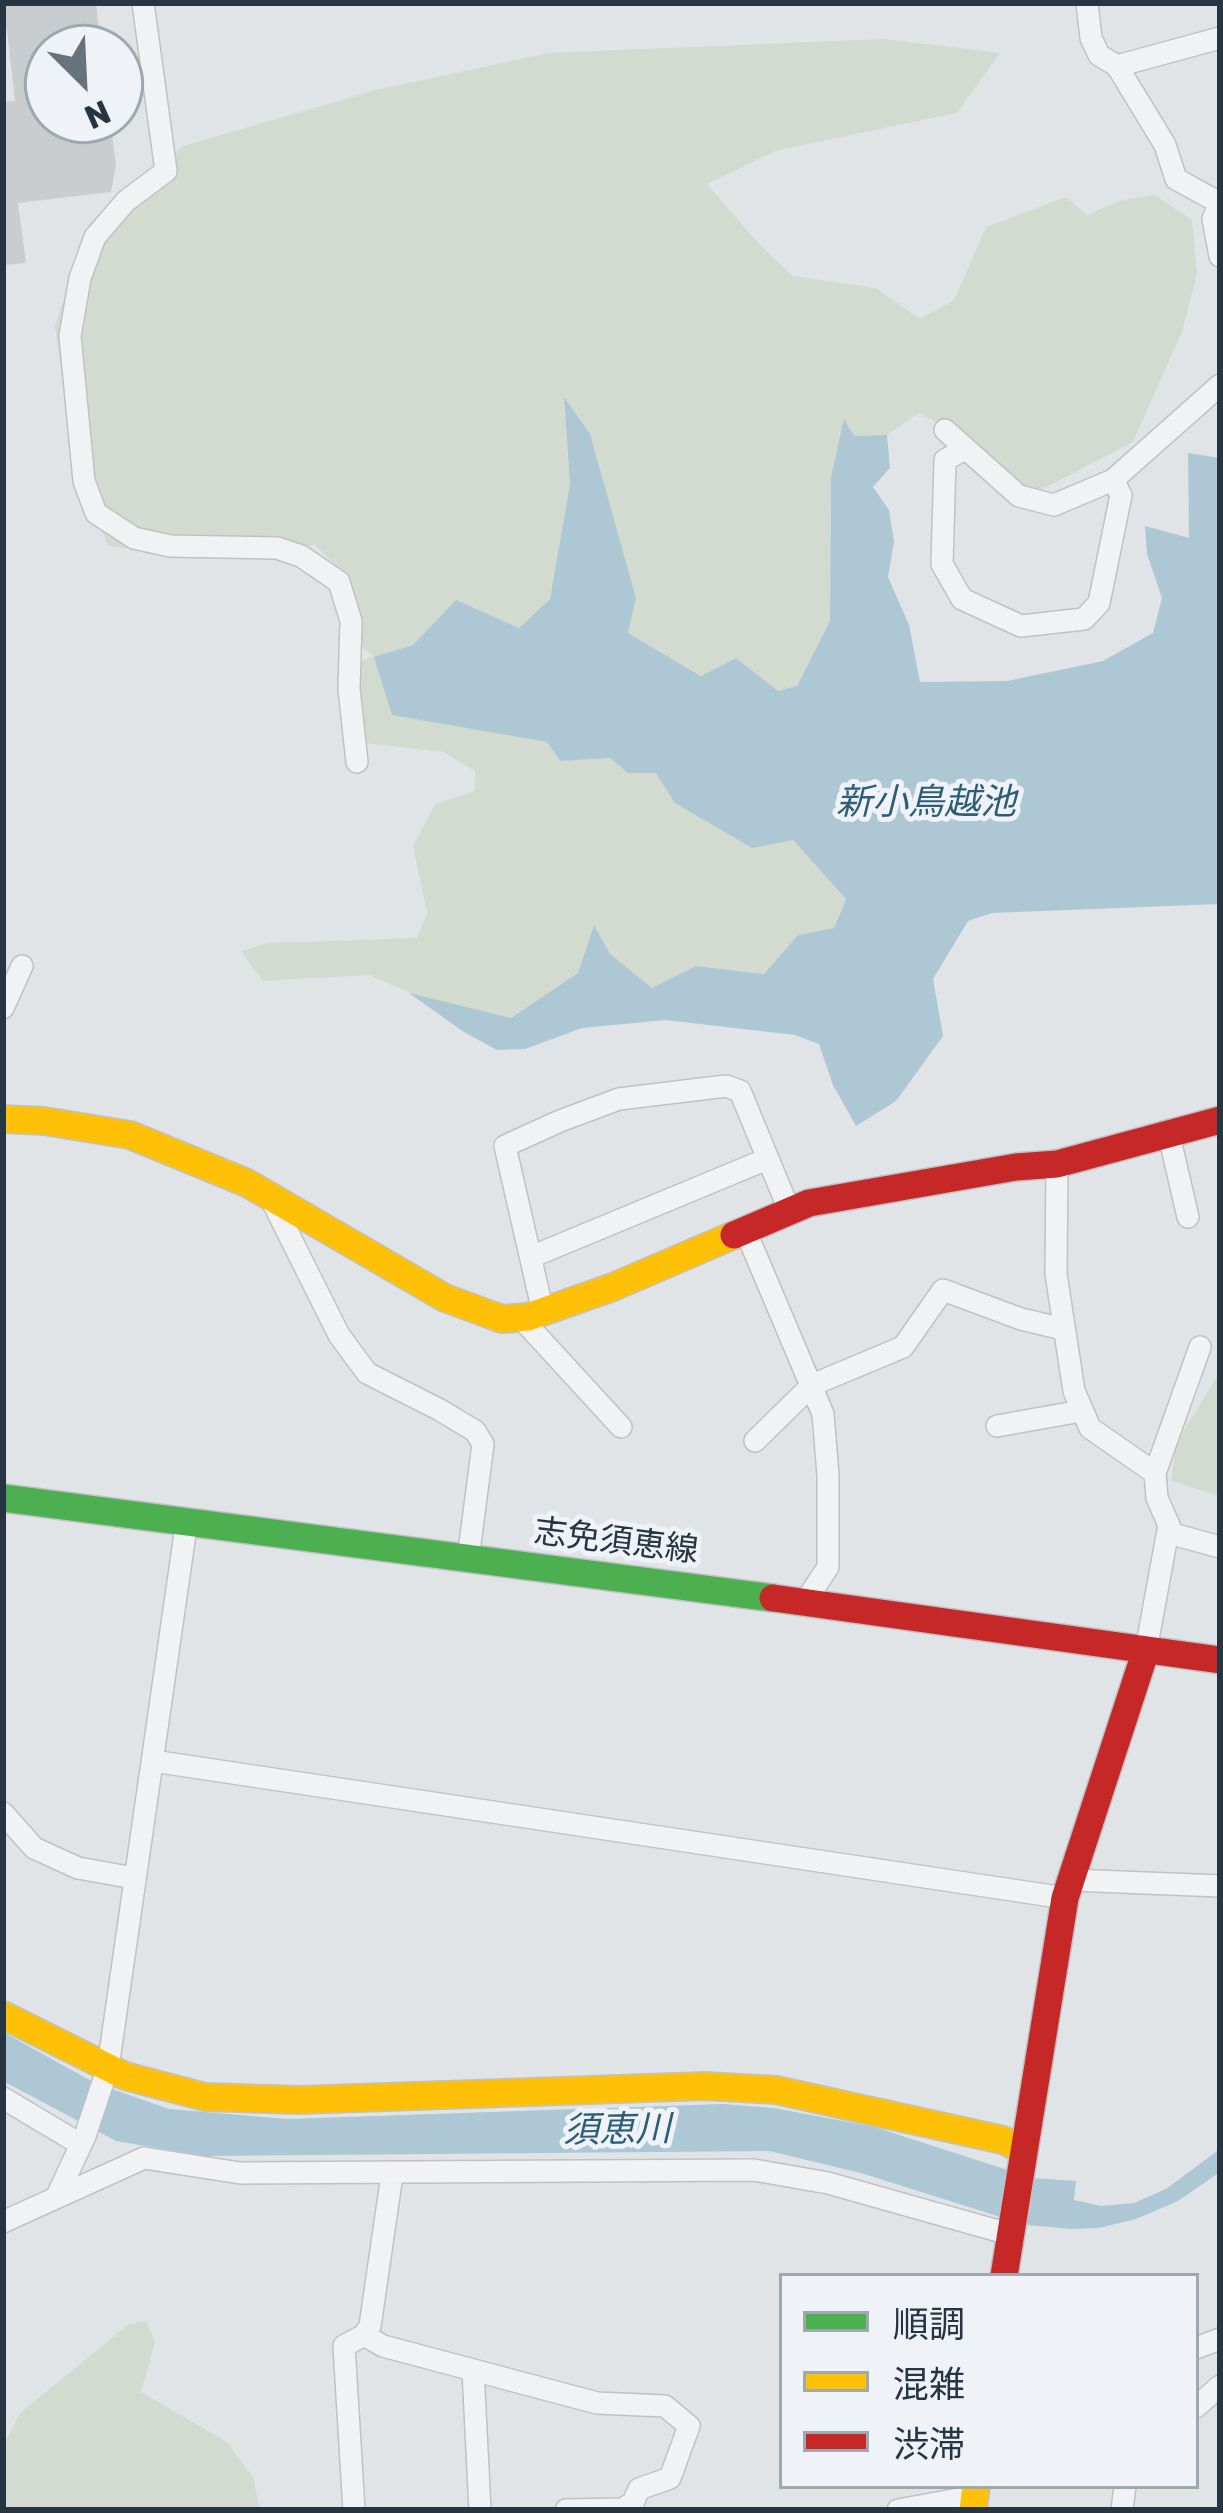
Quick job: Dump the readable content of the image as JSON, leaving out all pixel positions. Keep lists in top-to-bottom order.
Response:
{
  "streets": {
    "street": ["志免須恵線"]
  },
  "water": ["新小鳥越池", "須恵川"],
  "legend": ["順調", "混雑", "渋滞"],
  "north": "bottom right"
}
